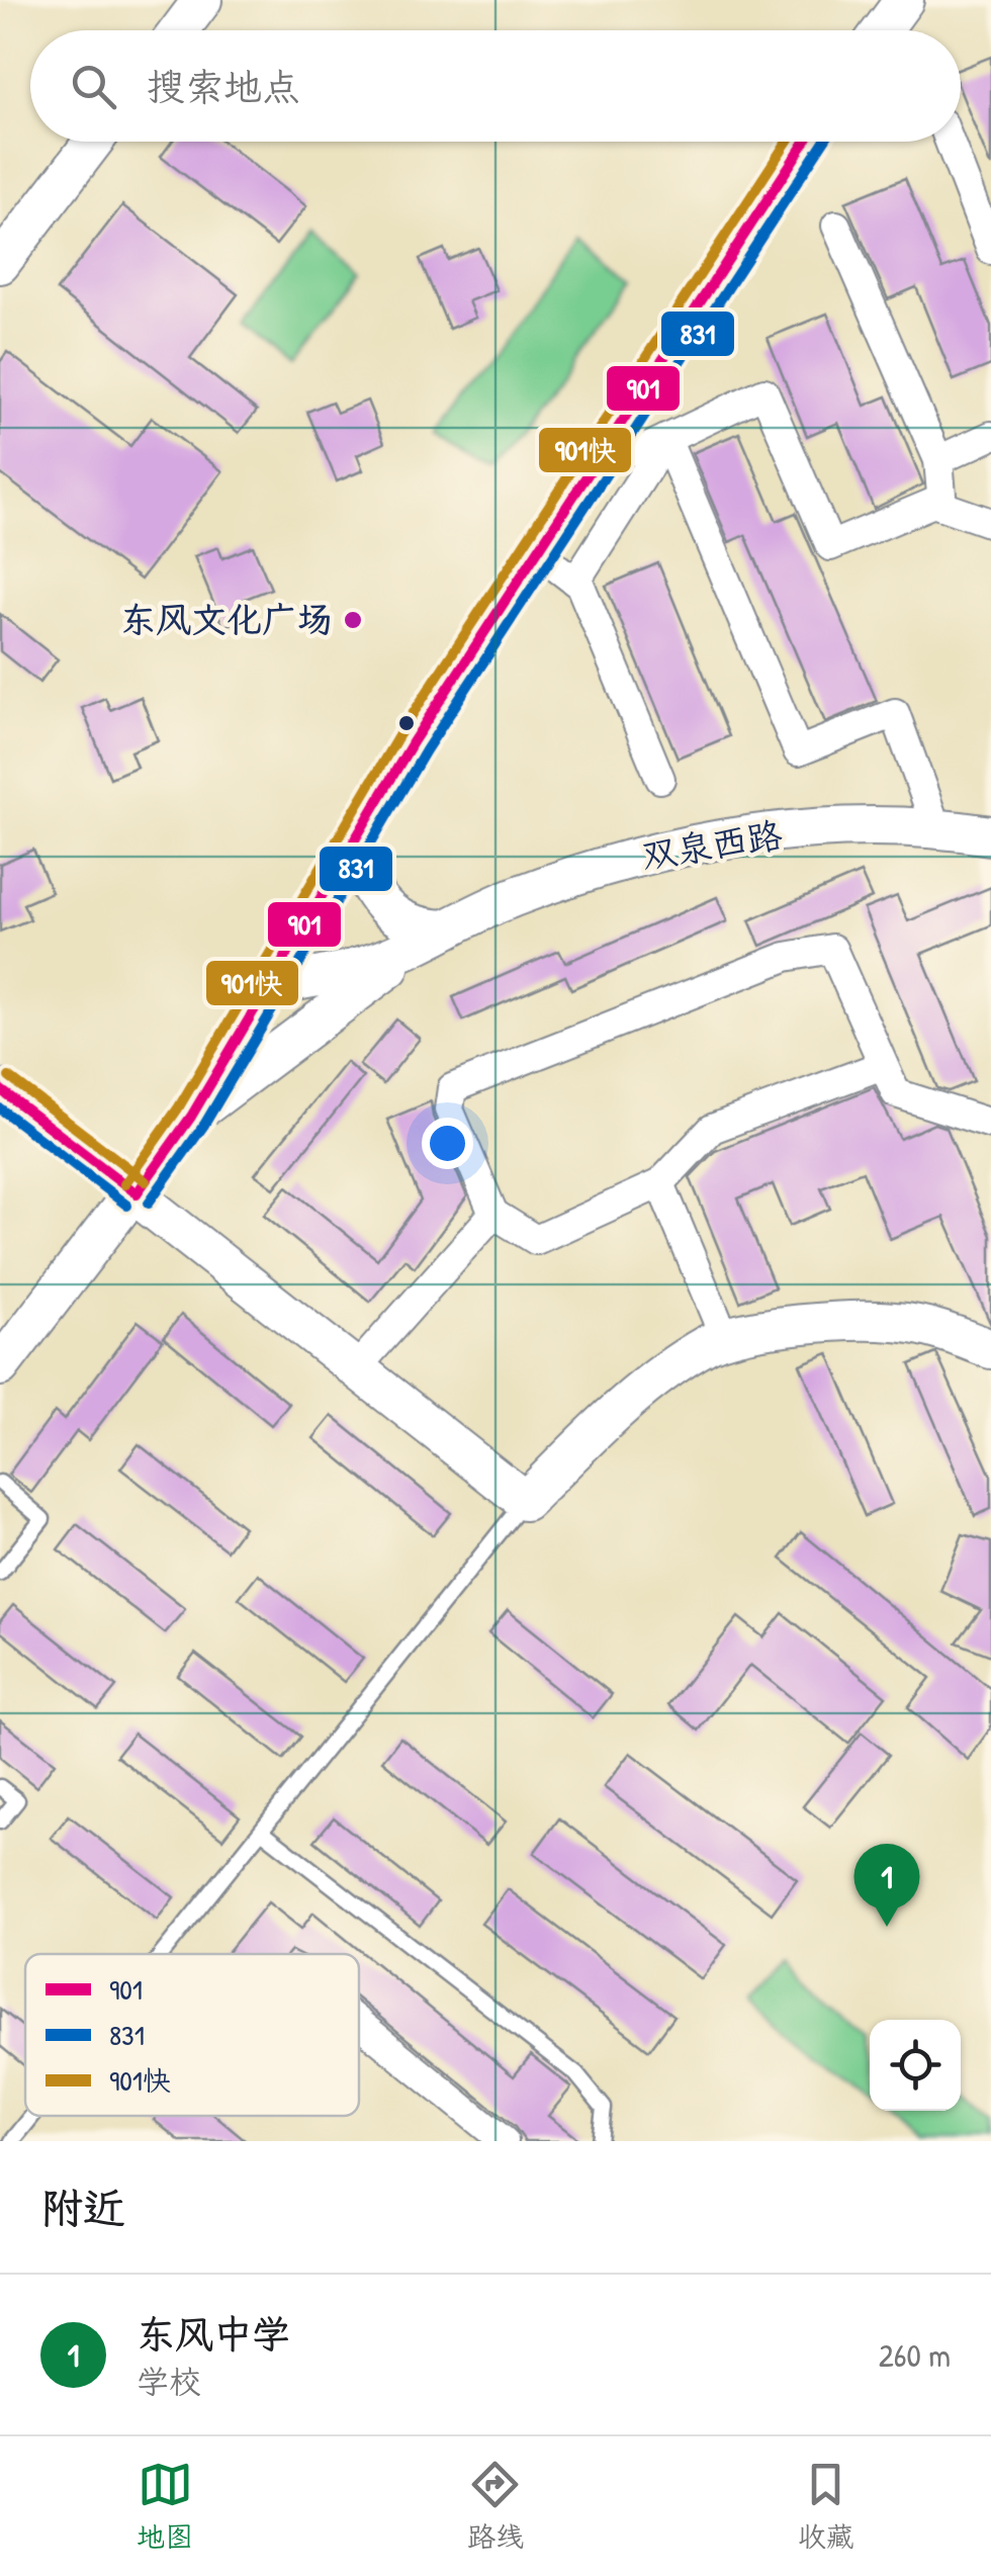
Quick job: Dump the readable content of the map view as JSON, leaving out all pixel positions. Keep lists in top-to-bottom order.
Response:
{
  "streets": {
    "street": ["双泉西路"]
  },
  "places": ["东风文化广场"],
  "lines": ["transit line 901", "transit line 831", "transit line 901快"],
  "legend": ["901", "831", "901快"],
  "page": {
    "search": "搜索地点",
    "pins": "1",
    "heading": "附近",
    "list": [
      {
        "mark": "1",
        "name": "东风中学",
        "note": "学校",
        "value": "260 m"
      }
    ],
    "nav": ["地图", "路线", "收藏"]
  }
}
